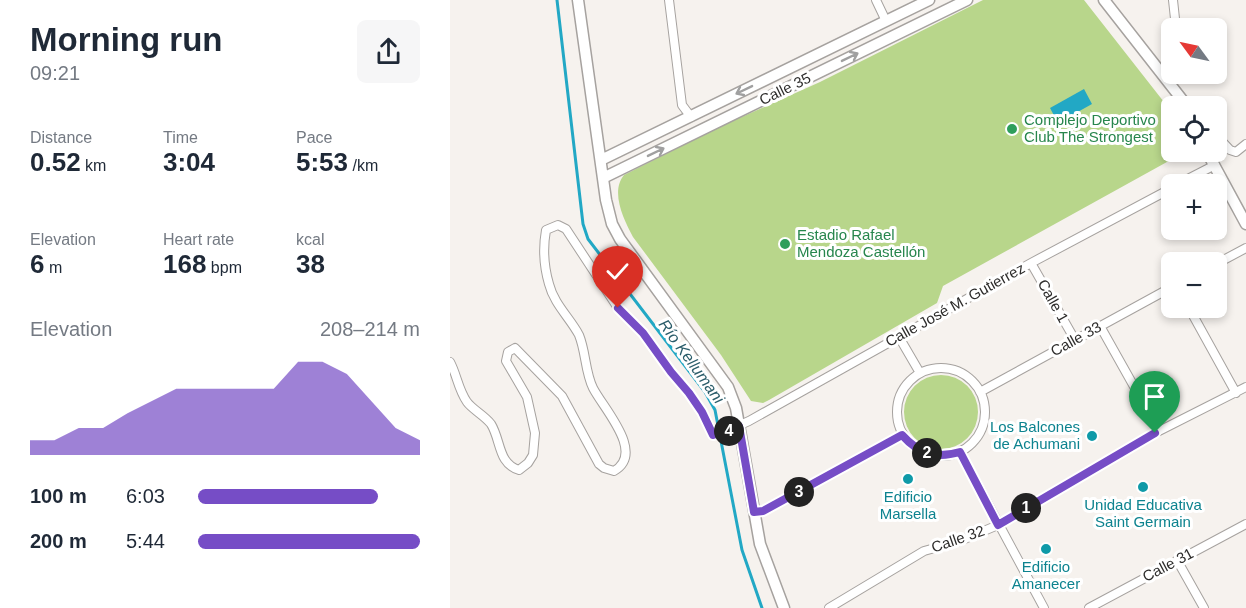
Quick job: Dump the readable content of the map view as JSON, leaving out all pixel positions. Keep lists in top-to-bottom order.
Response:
{
  "streets": {
    "street": [
      "Calle 35",
      "Calle 1",
      "Calle José M. Gutierrez",
      "Calle 33",
      "Calle 32",
      "Calle 31"
    ]
  },
  "crossings": [
    ["Calle 1", "Calle José M. Gutierrez"],
    ["Calle 1", "Calle 33"]
  ],
  "water": ["Río Kellumani"],
  "places": [
    "Complejo Deportivo Club The Strongest",
    "Estadio Rafael Mendoza Castellón",
    "Los Balcones de Achumani",
    "Edificio Marsella",
    "Unidad Educativa Saint Germain",
    "Edificio Amanecer"
  ],
  "north": "top left",
  "page": {
    "heading": ["Morning run", "09:21"],
    "map_buttons": ["+", "−"],
    "stats": [
      ["Distance", "0.52 km"],
      ["Time", "3:04"],
      ["Pace", "5:53 /km"],
      ["Elevation", "6 m"],
      ["Heart rate", "168 bpm"],
      ["kcal", "38"]
    ],
    "chart": ["Elevation", "208–214 m"],
    "pins": [
      "4",
      "2",
      "3",
      "1"
    ],
    "list": [
      {
        "name": "100 m",
        "note": "6:03"
      },
      {
        "name": "200 m",
        "note": "5:44"
      }
    ]
  }
}
